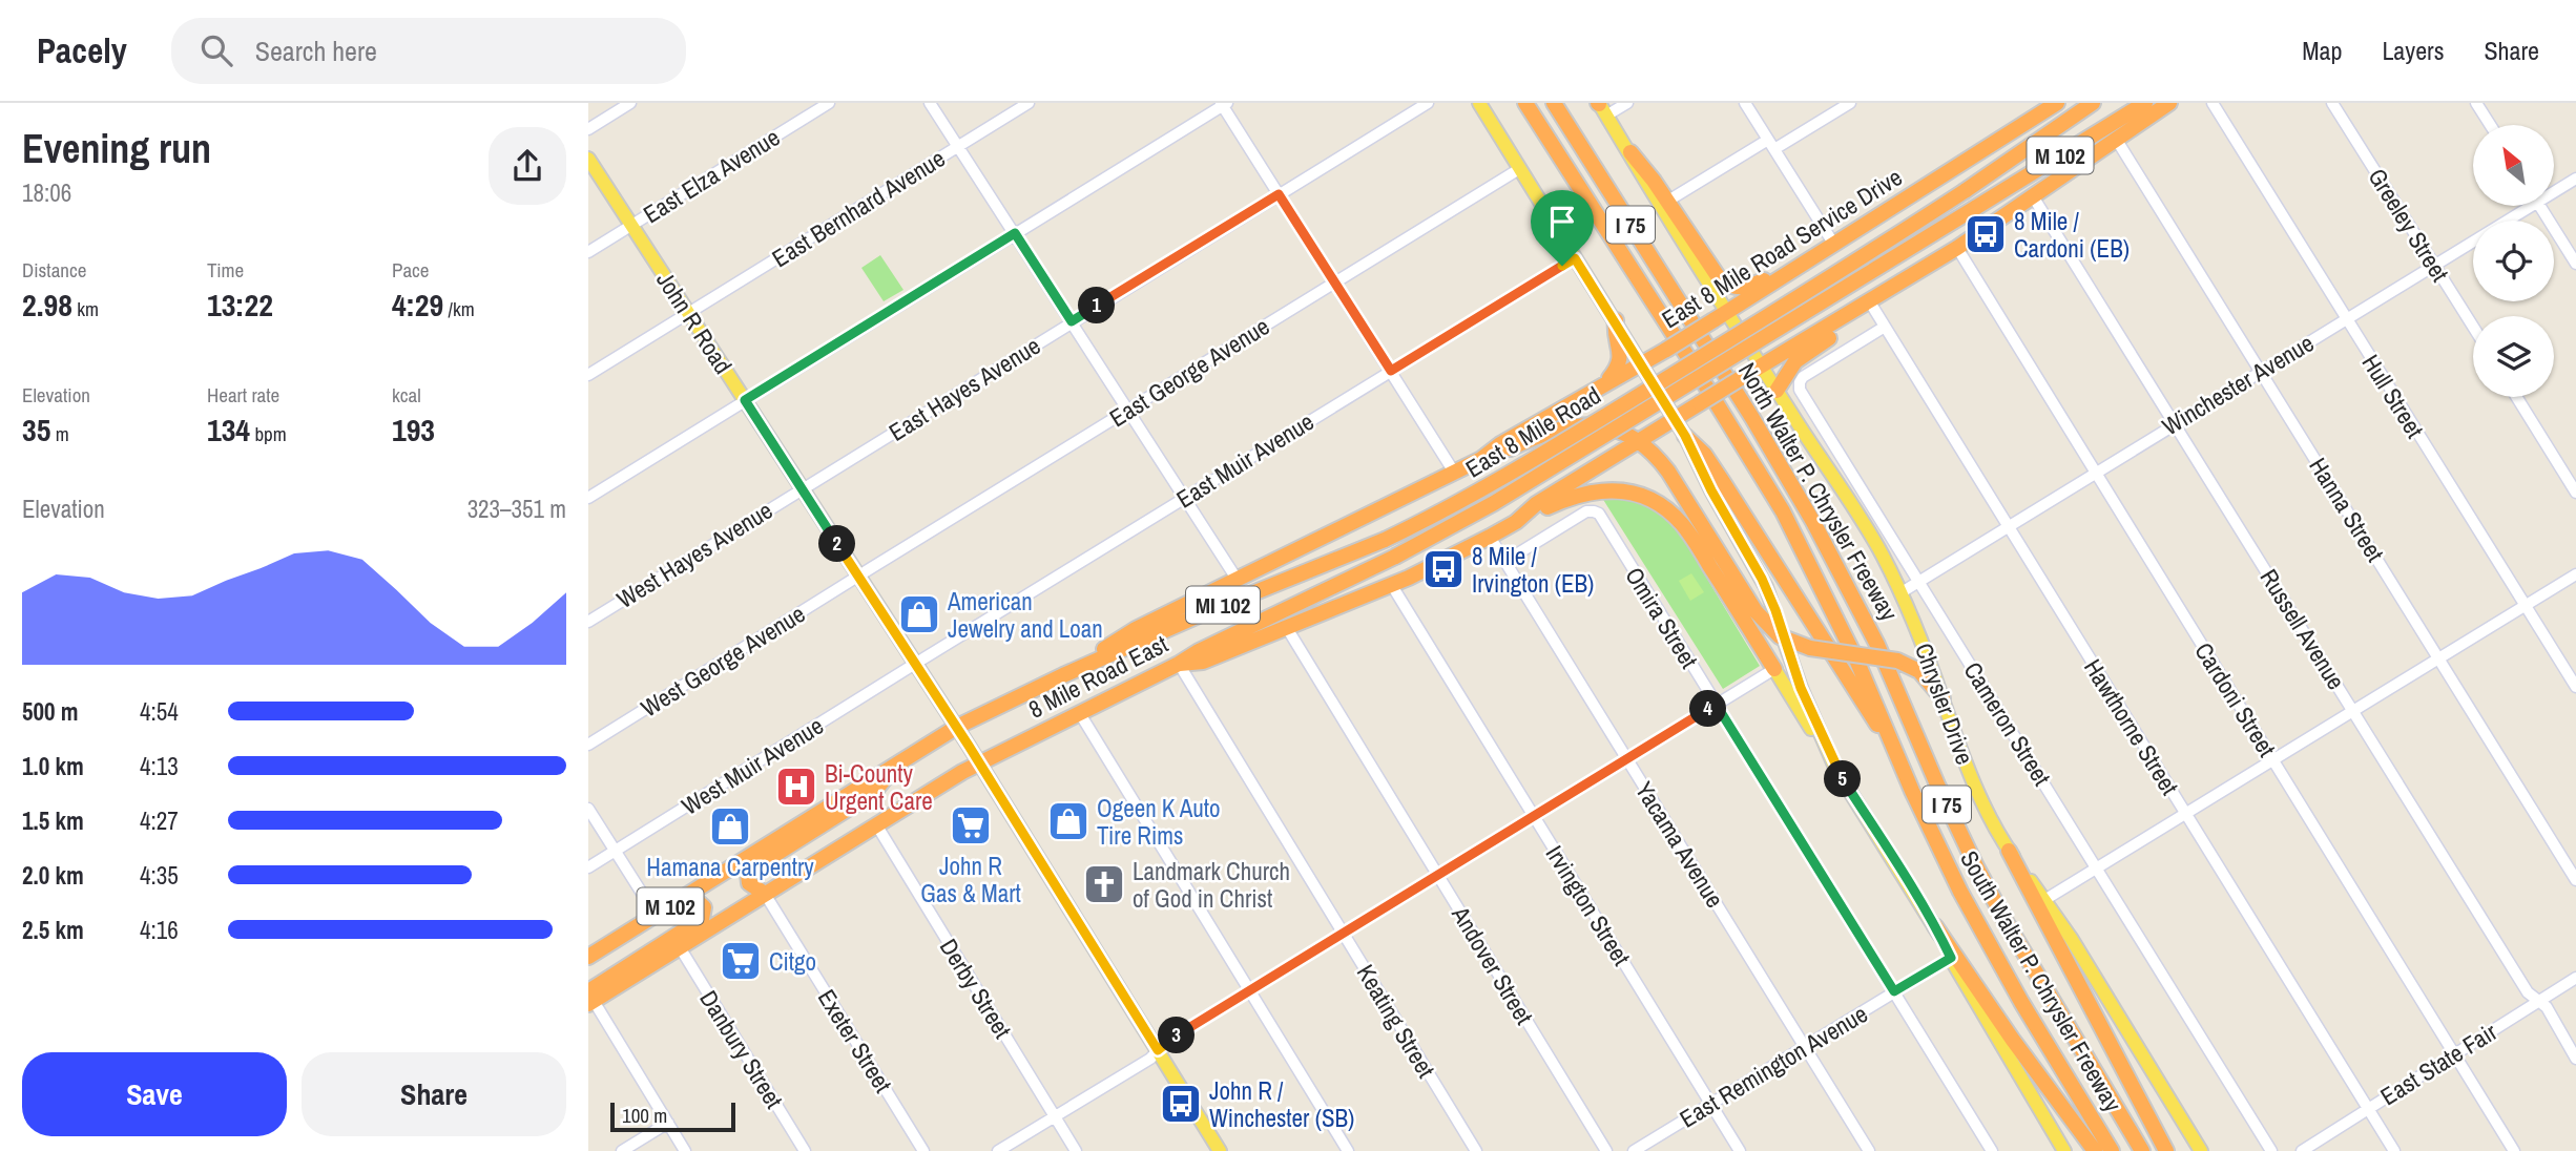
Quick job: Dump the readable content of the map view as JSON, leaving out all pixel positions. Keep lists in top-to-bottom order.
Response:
{
  "streets": {
    "highway": [
      "M 102",
      "I 75",
      "East 8 Mile Road Service Drive",
      "East 8 Mile Road",
      "North Walter P. Chrysler Freeway",
      "MI 102",
      "8 Mile Road East",
      "South Walter P. Chrysler Freeway"
    ],
    "main road": ["John R Road", "Chrysler Drive"],
    "street": [
      "East Elza Avenue",
      "East Bernhard Avenue",
      "Greeley Street",
      "East George Avenue",
      "Winchester Avenue",
      "East Hayes Avenue",
      "Hull Street",
      "East Muir Avenue",
      "Hanna Street",
      "West Hayes Avenue",
      "Omira Street",
      "Russell Avenue",
      "West George Avenue",
      "Cardoni Street",
      "Cameron Street",
      "Hawthorne Street",
      "West Muir Avenue",
      "Yacama Avenue",
      "Irvington Street",
      "Andover Street",
      "Derby Street",
      "Keating Street",
      "Exeter Street",
      "Danbury Street",
      "East State Fair",
      "East Remington Avenue"
    ]
  },
  "crossings": [
    ["M 102", "John R Road"],
    ["M 102", "East 8 Mile Road"],
    ["M 102", "8 Mile Road East"],
    ["M 102", "Derby Street"],
    ["M 102", "Exeter Street"],
    ["M 102", "Danbury Street"],
    ["East Elza Avenue", "John R Road"],
    ["East Bernhard Avenue", "John R Road"],
    ["Greeley Street", "Winchester Avenue"],
    ["East 8 Mile Road Service Drive", "East 8 Mile Road"],
    ["East 8 Mile Road Service Drive", "North Walter P. Chrysler Freeway"],
    ["East 8 Mile Road Service Drive", "Chrysler Drive"],
    ["John R Road", "East George Avenue"],
    ["John R Road", "East Hayes Avenue"],
    ["John R Road", "East 8 Mile Road"],
    ["John R Road", "East Muir Avenue"],
    ["John R Road", "West Hayes Avenue"],
    ["John R Road", "West George Avenue"],
    ["John R Road", "8 Mile Road East"],
    ["John R Road", "West Muir Avenue"],
    ["East George Avenue", "West George Avenue"],
    ["Winchester Avenue", "Hull Street"],
    ["Winchester Avenue", "Hanna Street"],
    ["Winchester Avenue", "Russell Avenue"],
    ["Winchester Avenue", "Cardoni Street"],
    ["Winchester Avenue", "Chrysler Drive"],
    ["Winchester Avenue", "Cameron Street"],
    ["Winchester Avenue", "Hawthorne Street"],
    ["East Hayes Avenue", "West Hayes Avenue"],
    ["East 8 Mile Road", "8 Mile Road East"],
    ["East Muir Avenue", "West Muir Avenue"],
    ["Omira Street", "Yacama Avenue"],
    ["Omira Street", "East Remington Avenue"],
    ["Russell Avenue", "East State Fair"],
    ["8 Mile Road East", "Keating Street"],
    ["Cardoni Street", "East State Fair"],
    ["Cameron Street", "Hawthorne Street"],
    ["Hawthorne Street", "East State Fair"],
    ["Yacama Avenue", "East Remington Avenue"],
    ["Irvington Street", "East Remington Avenue"]
  ],
  "places": {
    "bus stop": ["8 Mile / Cardoni (EB)", "8 Mile / Irvington (EB)", "John R / Winchester (SB)"],
    "shop": ["American Jewelry and Loan", "Ogeen K Auto Tire Rims", "Hamana Carpentry"],
    "hospital": ["Bi-County Urgent Care"],
    "supermarket": ["John R Gas & Mart", "Citgo"],
    "church": ["Landmark Church of God in Christ"]
  },
  "scale_bar": "100 m",
  "north": "top left",
  "page": {
    "header": "Pacely",
    "search": "Search here",
    "nav": ["Map", "Layers", "Share"],
    "heading": ["Evening run", "18:06"],
    "stats": [
      ["Distance", "2.98 km"],
      ["Time", "13:22"],
      ["Pace", "4:29 /km"],
      ["Elevation", "35 m"],
      ["Heart rate", "134 bpm"],
      ["kcal", "193"]
    ],
    "pins": [
      "1",
      "2",
      "4",
      "5",
      "3"
    ],
    "chart": ["Elevation", "323–351 m"],
    "list": [
      {
        "name": "500 m",
        "note": "4:54"
      },
      {
        "name": "1.0 km",
        "note": "4:13"
      },
      {
        "name": "1.5 km",
        "note": "4:27"
      },
      {
        "name": "2.0 km",
        "note": "4:35"
      },
      {
        "name": "2.5 km",
        "note": "4:16"
      }
    ],
    "buttons": ["Save", "Share"],
    "scale": "100 m"
  }
}
